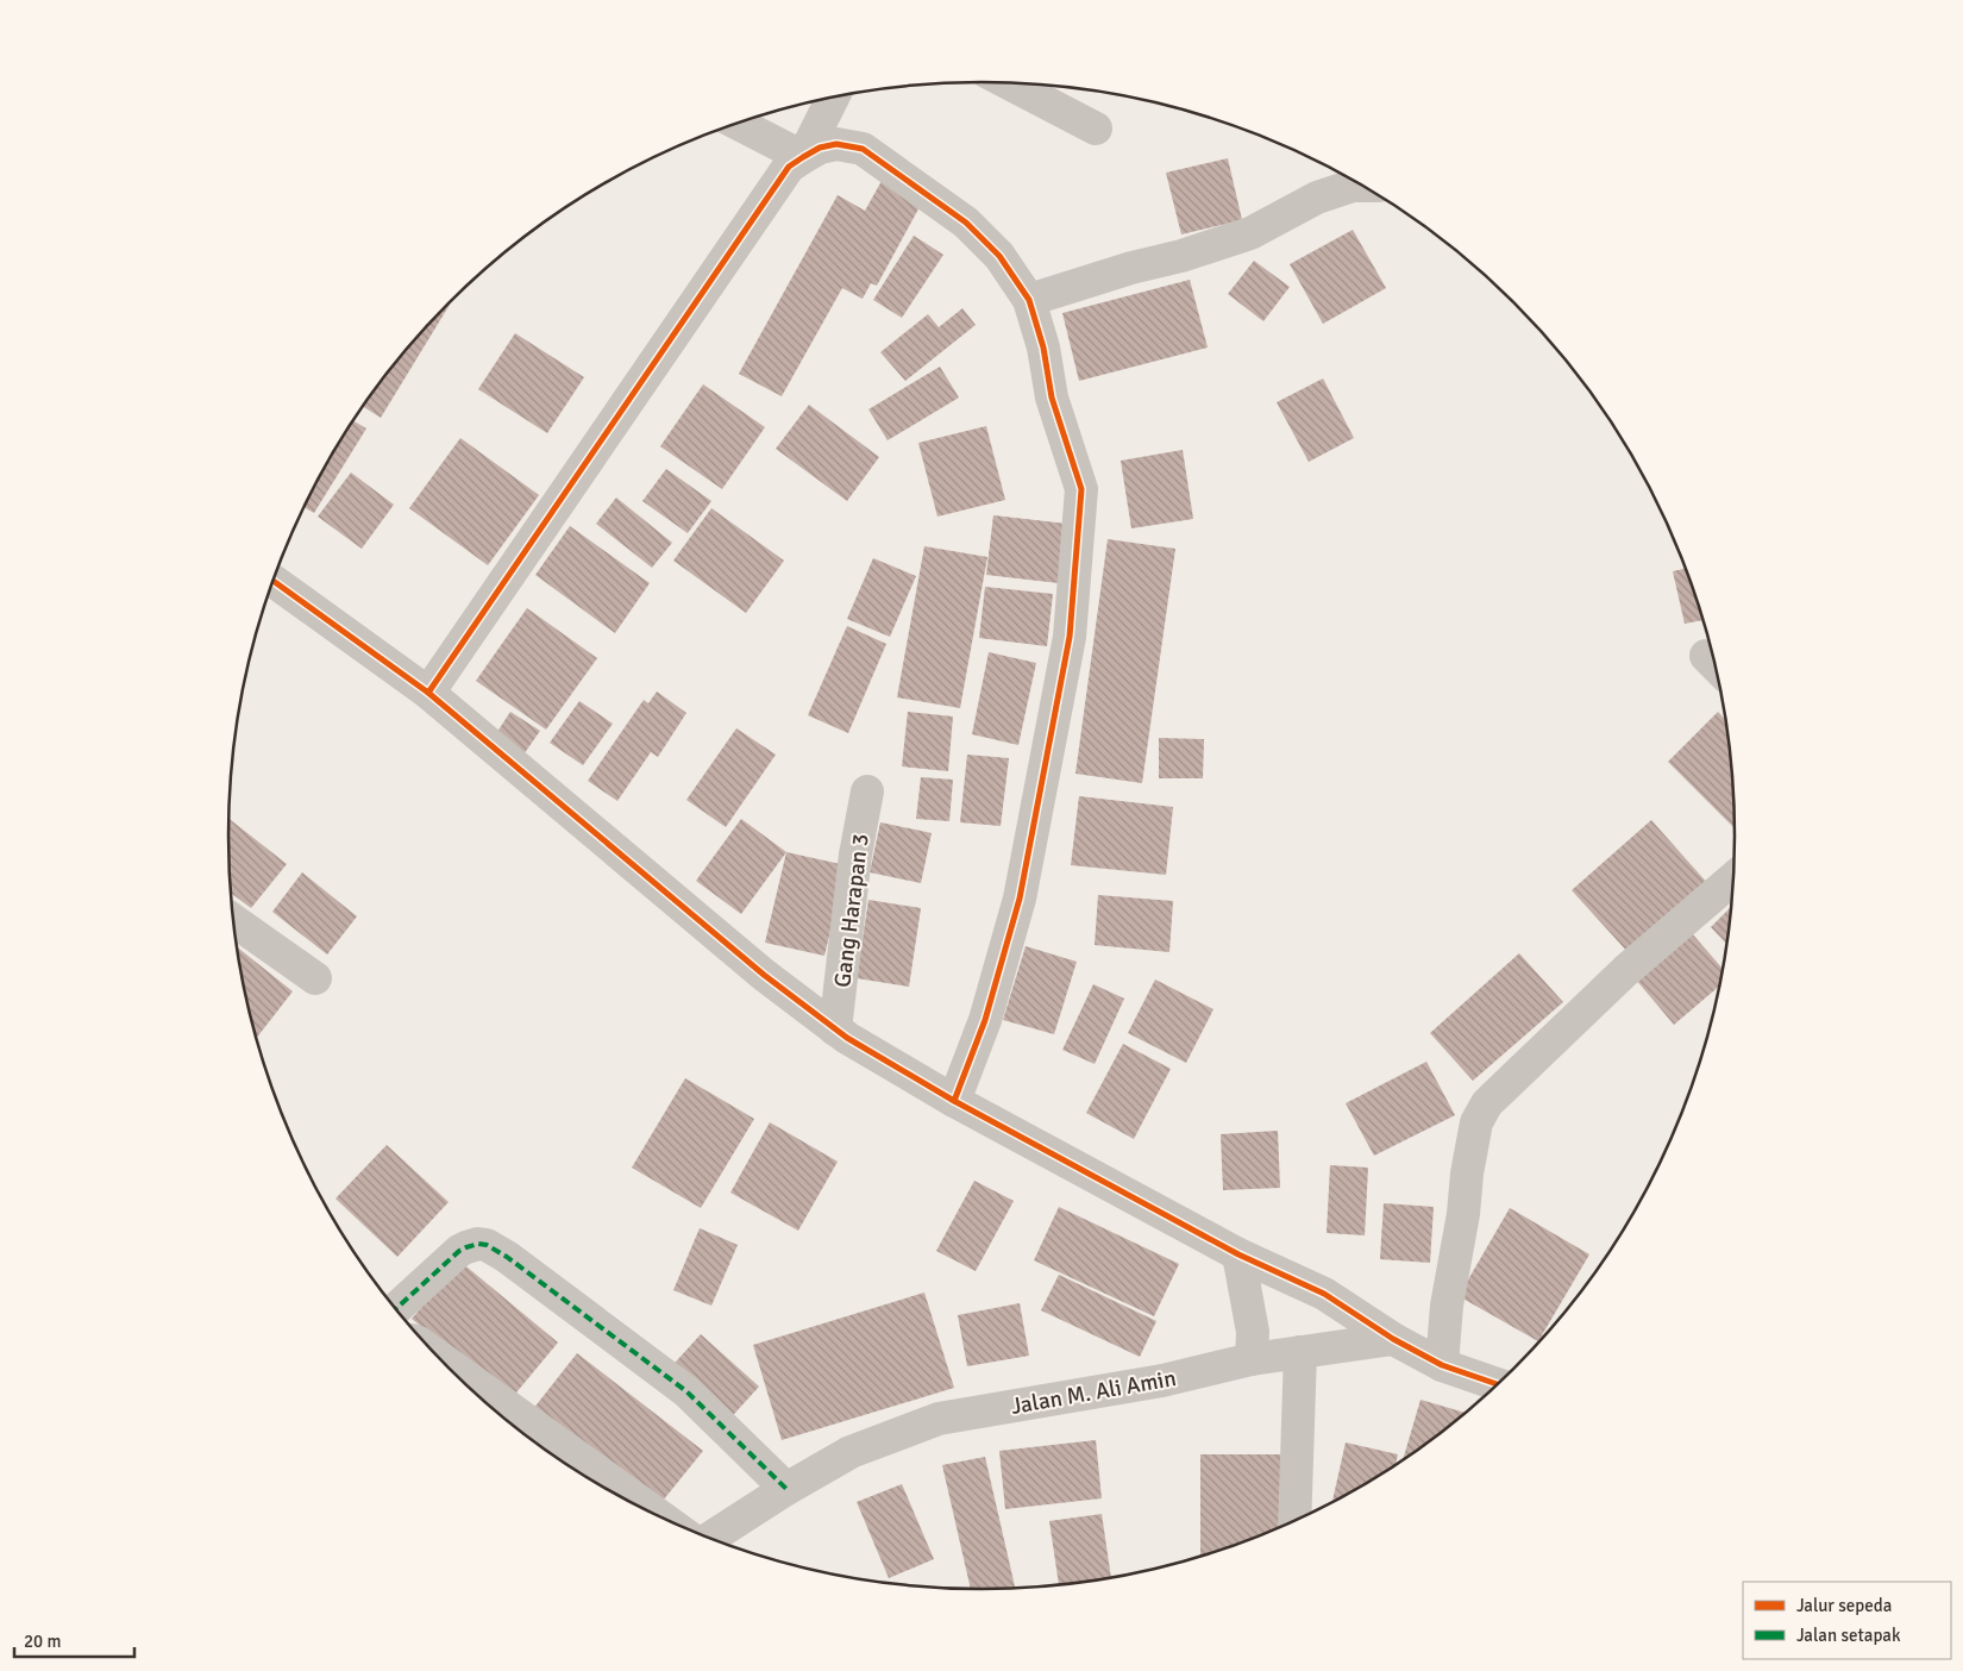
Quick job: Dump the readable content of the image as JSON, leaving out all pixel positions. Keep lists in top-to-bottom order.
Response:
{
  "streets": {
    "street": ["Gang Harapan 3", "Jalan M. Ali Amin"]
  },
  "legend": ["Jalur sepeda", "Jalan setapak"],
  "scale_bar": "20 m"
}
